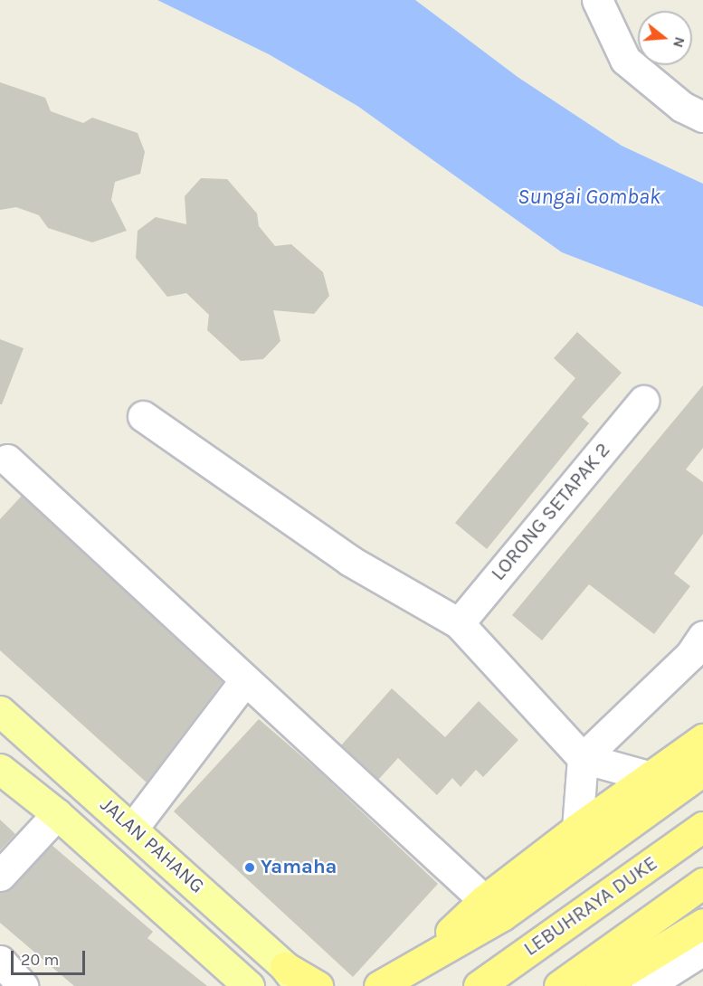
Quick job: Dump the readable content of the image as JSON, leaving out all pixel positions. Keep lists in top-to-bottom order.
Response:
{
  "streets": {
    "highway": ["LEBUHRAYA DUKE"],
    "main road": ["JALAN PAHANG"],
    "street": ["LORONG SETAPAK 2"]
  },
  "water": ["Sungai Gombak"],
  "places": ["Yamaha"],
  "scale_bar": "20 m",
  "north": "right"
}
